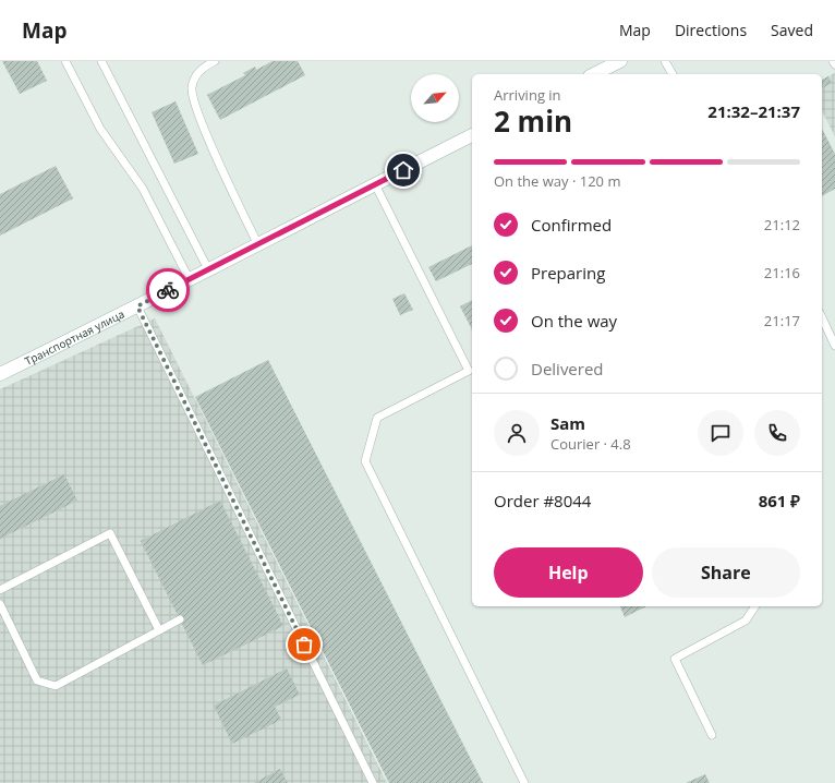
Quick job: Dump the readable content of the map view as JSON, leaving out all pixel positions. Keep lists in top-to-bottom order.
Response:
{
  "streets": {
    "street": ["Транспортная улица"]
  },
  "north": "top right",
  "page": {
    "header": "Map",
    "nav": ["Map", "Directions", "Saved"],
    "heading": ["2 min", "Arriving in", "21:32–21:37"],
    "panel": [
      "Sam",
      "Courier · 4.8",
      "Order #8044",
      "861 ₽"
    ],
    "bar": "On the way · 120 m",
    "list": [
      ["Confirmed", "21:12"],
      ["Preparing", "21:16"],
      ["On the way", "21:17"],
      "Delivered"
    ],
    "buttons": ["Help", "Share"]
  }
}
